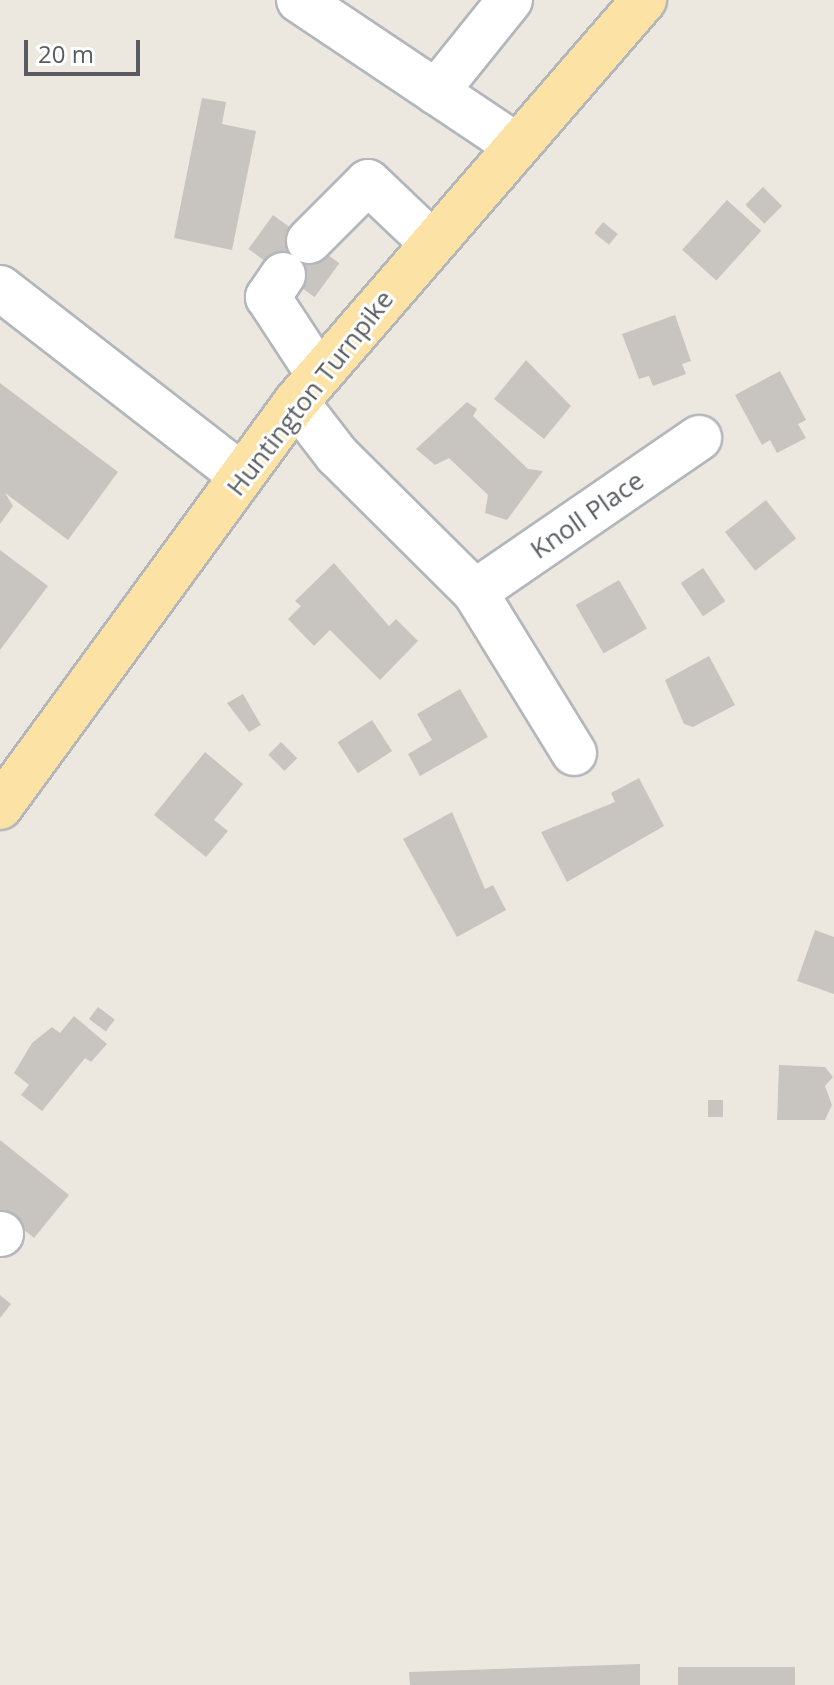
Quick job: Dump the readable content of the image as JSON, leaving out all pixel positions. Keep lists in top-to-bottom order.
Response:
{
  "streets": {
    "main road": ["Huntington Turnpike"],
    "street": ["Knoll Place"]
  },
  "scale_bar": "20 m"
}
